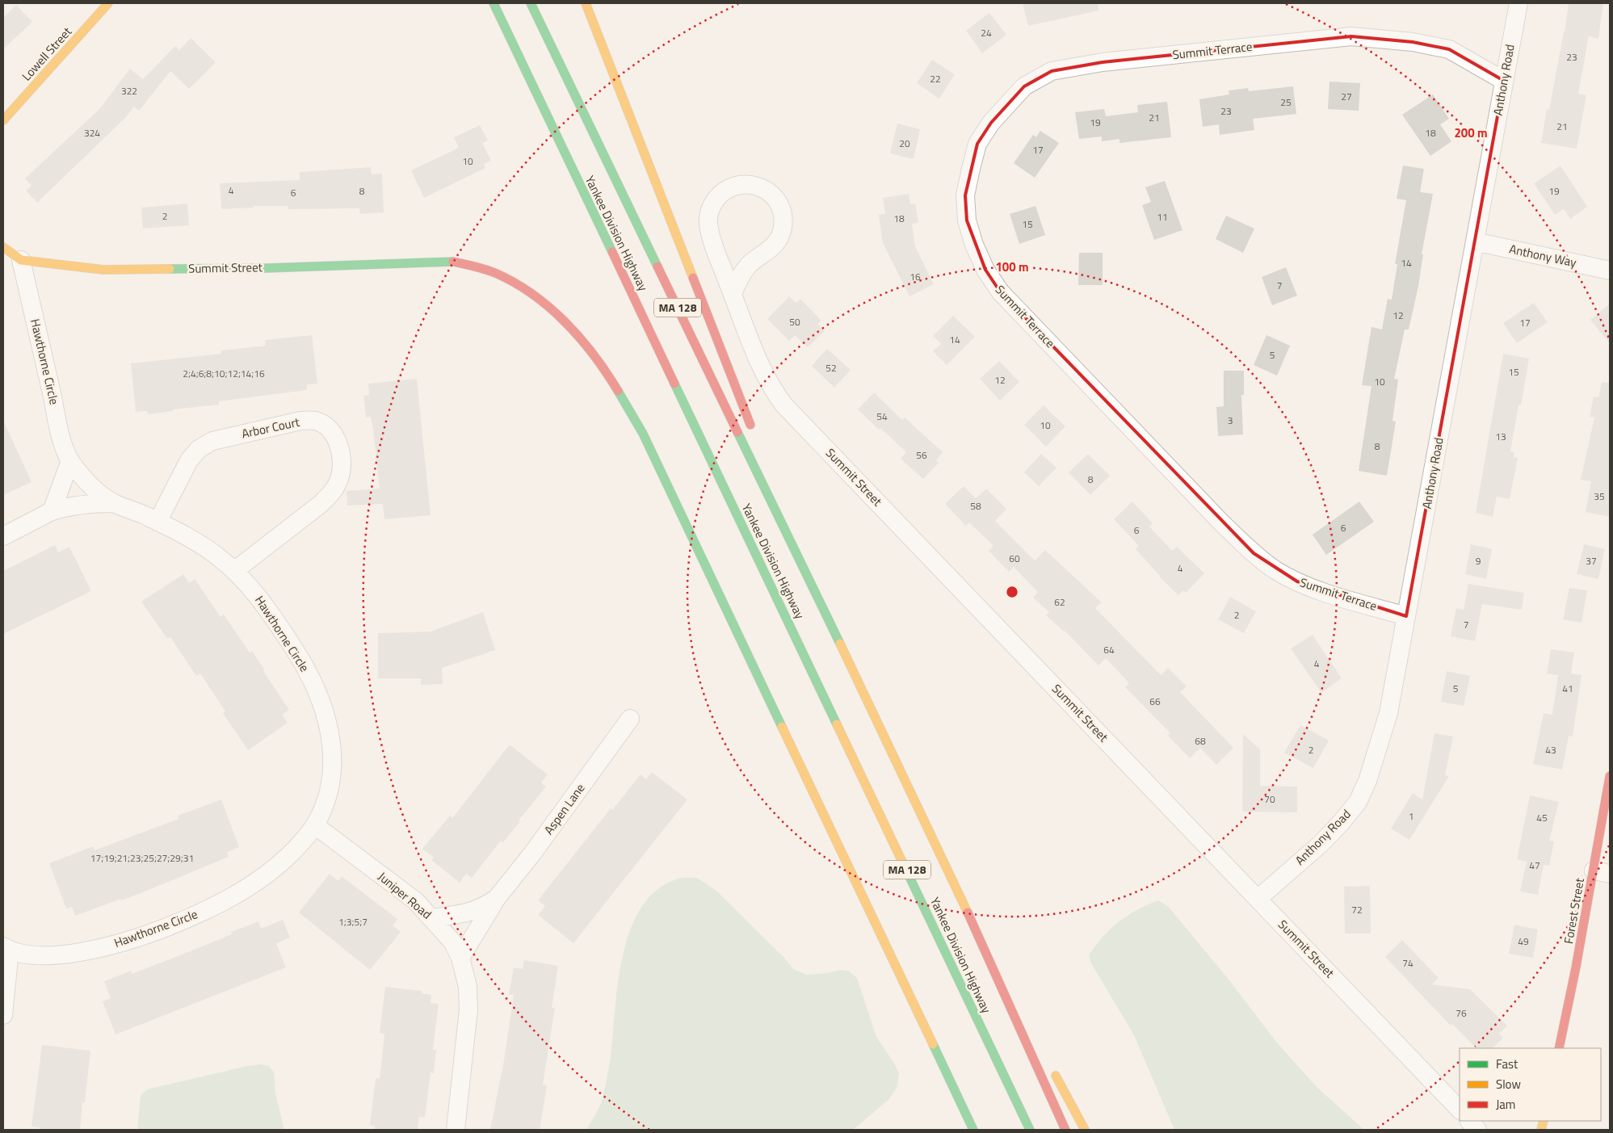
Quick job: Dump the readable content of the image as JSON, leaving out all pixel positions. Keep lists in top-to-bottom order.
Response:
{
  "streets": {
    "main road": [
      "Lowell Street",
      "Yankee Division Highway",
      "Summit Street",
      "MA 128",
      "Forest Street"
    ],
    "street": [
      "Summit Terrace",
      "Anthony Road",
      "Anthony Way",
      "Hawthorne Circle",
      "Arbor Court",
      "Aspen Lane",
      "Juniper Road"
    ]
  },
  "crossings": [
    ["Summit Terrace", "Anthony Road"],
    ["Anthony Road", "Anthony Way"],
    ["Anthony Road", "Summit Street"],
    ["Summit Street", "Hawthorne Circle"],
    ["Hawthorne Circle", "Arbor Court"],
    ["Hawthorne Circle", "Juniper Road"],
    ["Aspen Lane", "Juniper Road"]
  ],
  "house_numbers": [
    "24",
    "23",
    "22",
    "322",
    "27",
    "25",
    "23",
    "21",
    "19",
    "21",
    "324",
    "18",
    "20",
    "17",
    "10",
    "4",
    "8",
    "19",
    "6",
    "2",
    "11",
    "18",
    "15",
    "14",
    "16",
    "7",
    "12",
    "50",
    "17",
    "14",
    "5",
    "52",
    "15",
    "2;4;6;8;10;12;14;16",
    "12",
    "10",
    "54",
    "3",
    "10",
    "13",
    "8",
    "56",
    "8",
    "35",
    "58",
    "6",
    "6",
    "60",
    "9",
    "37",
    "4",
    "62",
    "2",
    "7",
    "64",
    "4",
    "5",
    "41",
    "66",
    "68",
    "2",
    "43",
    "70",
    "1",
    "45",
    "17;19;21;23;25;27;29;31",
    "47",
    "72",
    "1;3;5;7",
    "49",
    "74",
    "76"
  ],
  "legend": ["Fast", "Slow", "Jam"],
  "rings": ["200 m", "100 m"]
}
